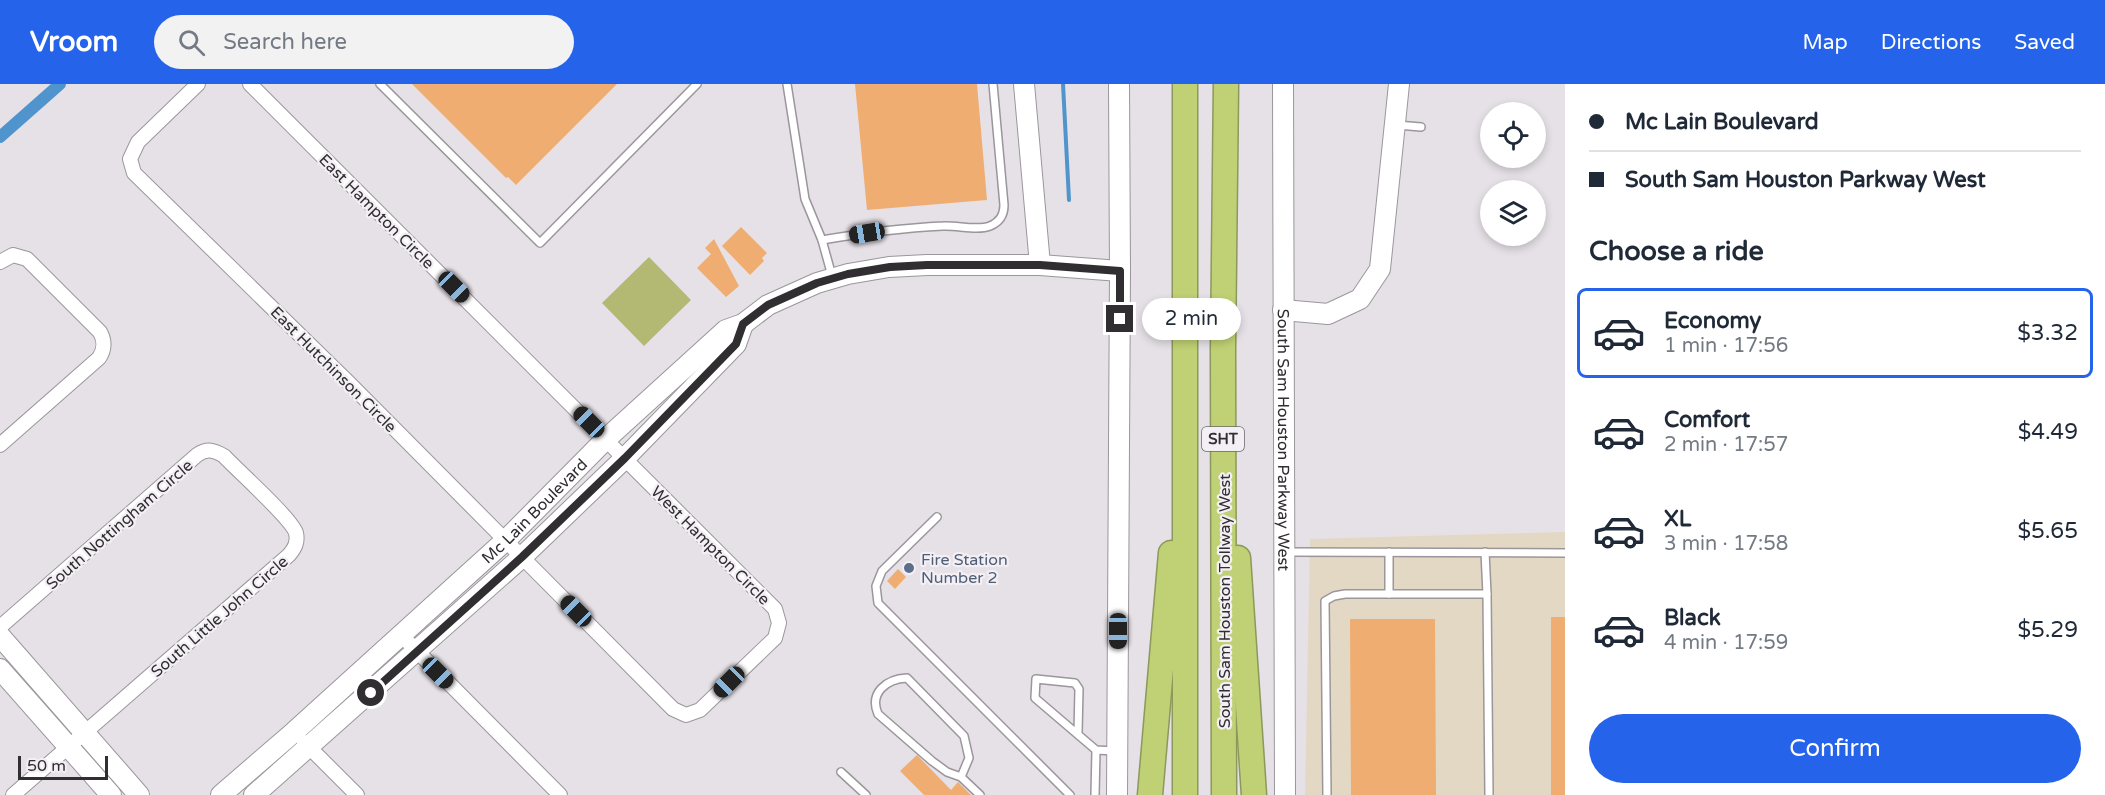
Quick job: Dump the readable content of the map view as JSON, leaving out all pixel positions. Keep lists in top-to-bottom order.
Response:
{
  "streets": {
    "highway": ["SHT", "South Sam Houston Tollway West"],
    "street": [
      "East Hampton Circle",
      "East Hutchinson Circle",
      "South Sam Houston Parkway West",
      "Mc Lain Boulevard",
      "South Nottingham Circle",
      "West Hampton Circle",
      "South Little John Circle"
    ]
  },
  "crossings": [
    ["East Hampton Circle", "Mc Lain Boulevard"],
    ["East Hampton Circle", "West Hampton Circle"],
    ["East Hutchinson Circle", "Mc Lain Boulevard"],
    ["East Hutchinson Circle", "West Hampton Circle"],
    ["Mc Lain Boulevard", "West Hampton Circle"],
    ["South Nottingham Circle", "South Little John Circle"]
  ],
  "places": ["Fire Station Number 2"],
  "scale_bar": "50 m",
  "page": {
    "header": "Vroom",
    "search": "Search here",
    "nav": ["Map", "Directions", "Saved"],
    "banner": ["Mc Lain Boulevard", "South Sam Houston Parkway West"],
    "heading": "Choose a ride",
    "list": [
      {
        "name": "Economy",
        "note": "1 min · 17:56",
        "value": "$3.32"
      },
      {
        "name": "Comfort",
        "note": "2 min · 17:57",
        "value": "$4.49"
      },
      {
        "name": "XL",
        "note": "3 min · 17:58",
        "value": "$5.65"
      },
      {
        "name": "Black",
        "note": "4 min · 17:59",
        "value": "$5.29"
      }
    ],
    "bubble": "2 min",
    "buttons": "Confirm",
    "scale": "50 m"
  }
}
